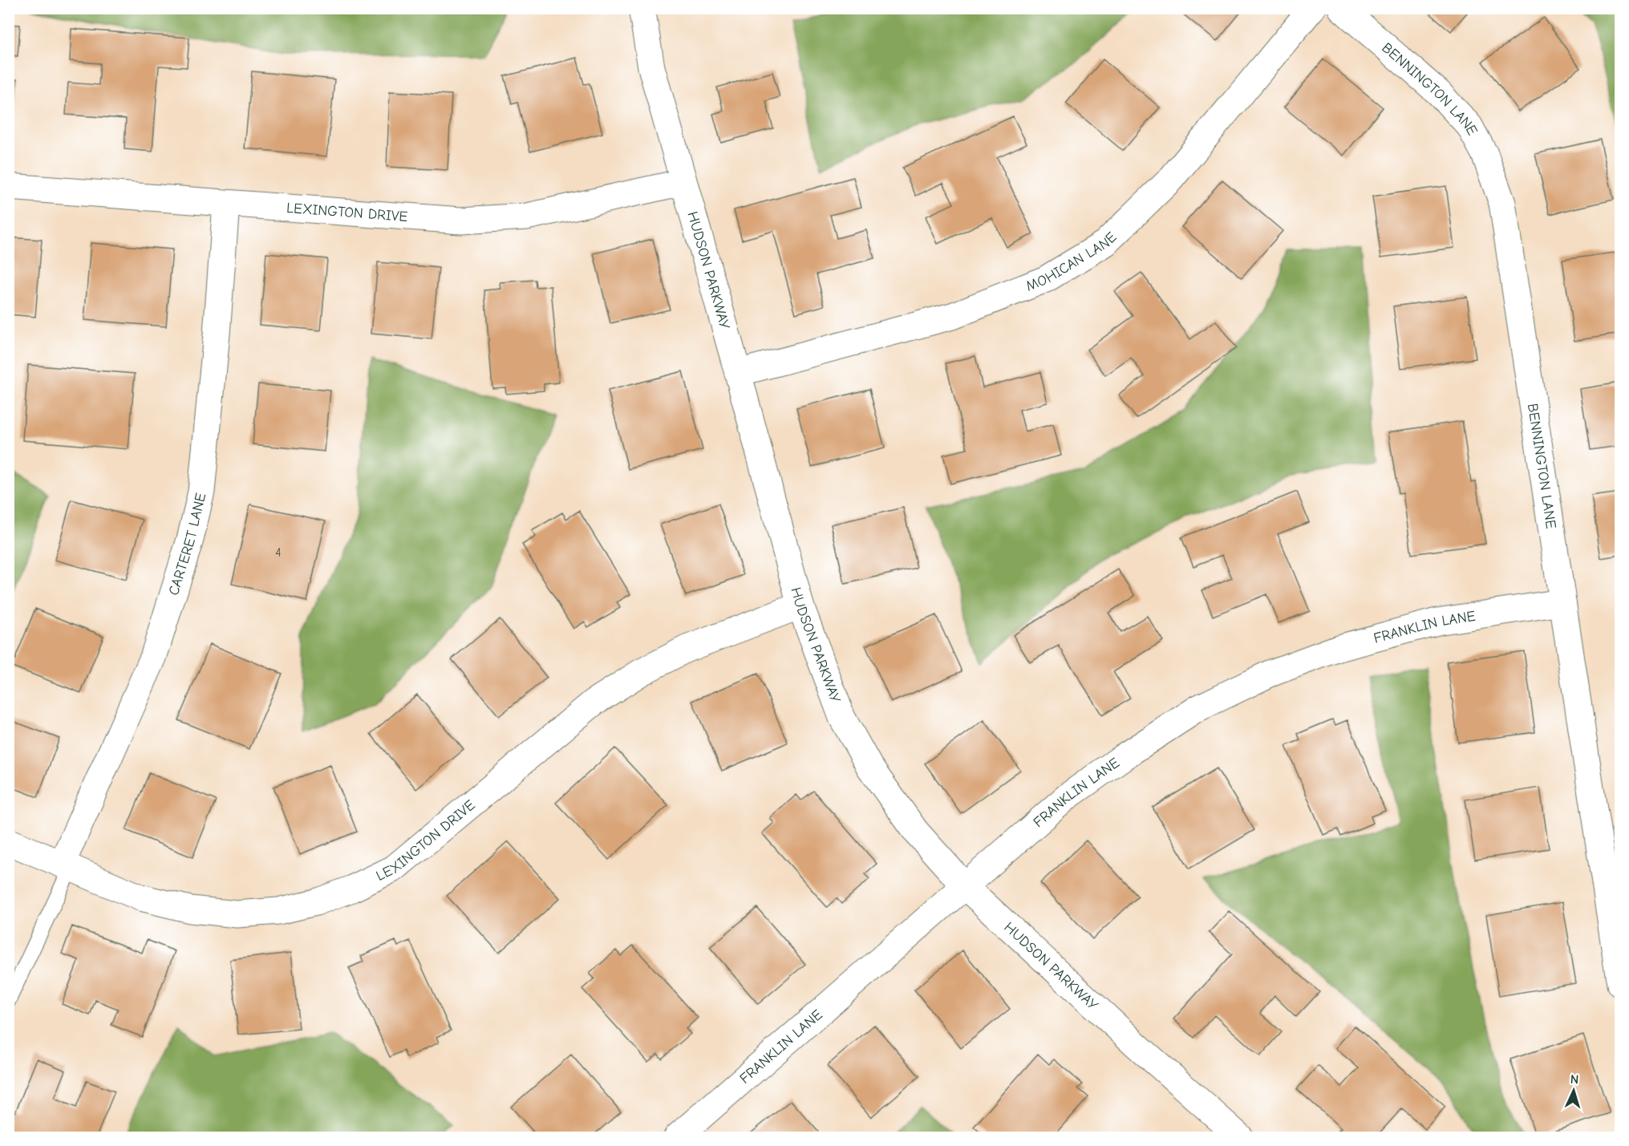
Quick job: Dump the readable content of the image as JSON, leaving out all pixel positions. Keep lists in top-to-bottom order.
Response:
{
  "streets": {
    "street": [
      "BENNINGTON LANE",
      "LEXINGTON DRIVE",
      "MOHICAN LANE",
      "HUDSON PARKWAY",
      "CARTERET LANE",
      "FRANKLIN LANE"
    ]
  },
  "crossings": [
    ["BENNINGTON LANE", "FRANKLIN LANE"],
    ["LEXINGTON DRIVE", "HUDSON PARKWAY"],
    ["LEXINGTON DRIVE", "CARTERET LANE"],
    ["MOHICAN LANE", "HUDSON PARKWAY"],
    ["HUDSON PARKWAY", "FRANKLIN LANE"]
  ],
  "house_numbers": ["4"],
  "north": "top"
}
